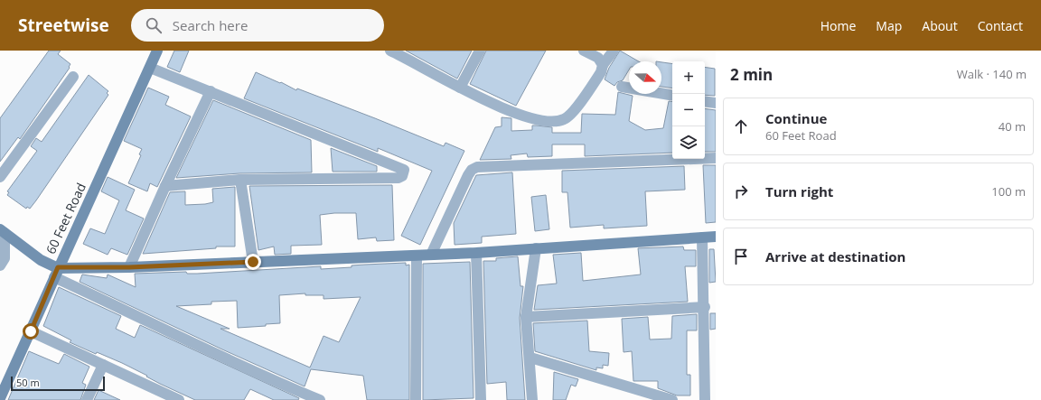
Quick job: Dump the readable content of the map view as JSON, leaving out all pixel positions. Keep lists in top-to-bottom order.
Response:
{
  "streets": {
    "street": ["60 Feet Road"]
  },
  "scale_bar": "50 m",
  "north": "right",
  "page": {
    "header": "Streetwise",
    "search": "Search here",
    "nav": [
      "Home",
      "Map",
      "About",
      "Contact"
    ],
    "heading": ["2 min", "Walk · 140 m"],
    "map_buttons": ["+", "−"],
    "list": [
      ["Continue", "60 Feet Road", "40 m"],
      ["Turn right", "100 m"],
      "Arrive at destination"
    ],
    "scale": "50 m"
  }
}
